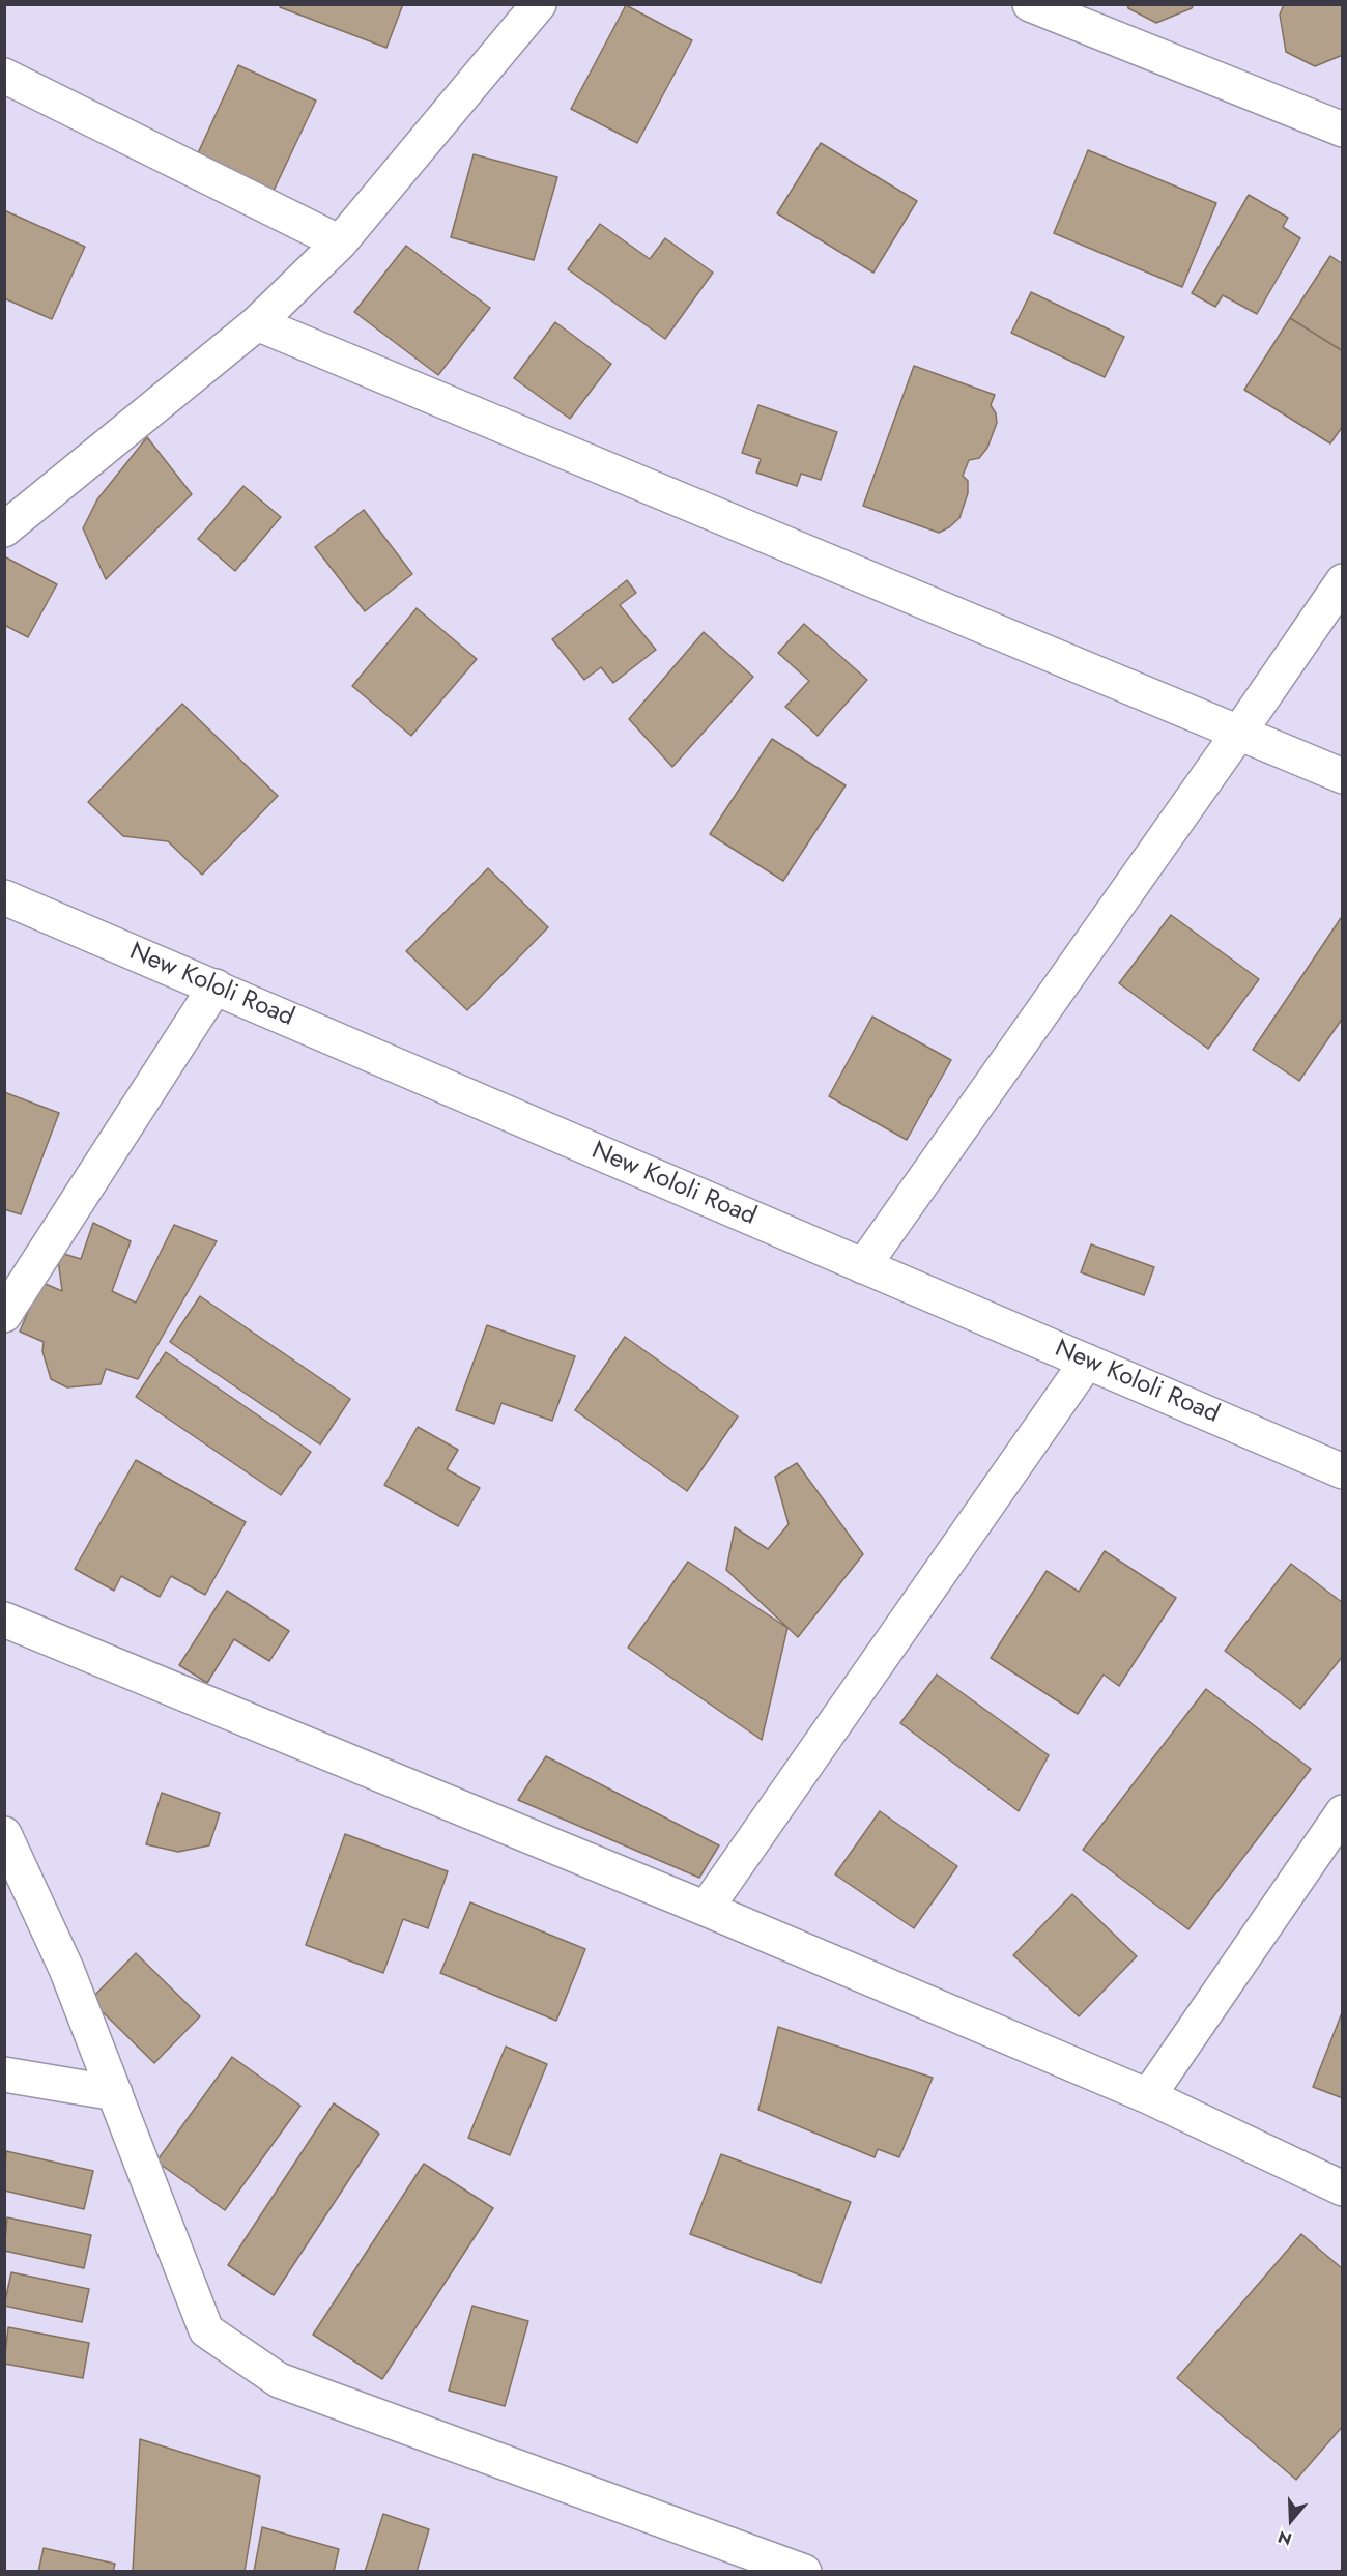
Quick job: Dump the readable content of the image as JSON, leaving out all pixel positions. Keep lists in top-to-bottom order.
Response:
{
  "streets": {
    "street": ["New Kololi Road"]
  },
  "north": "bottom"
}
